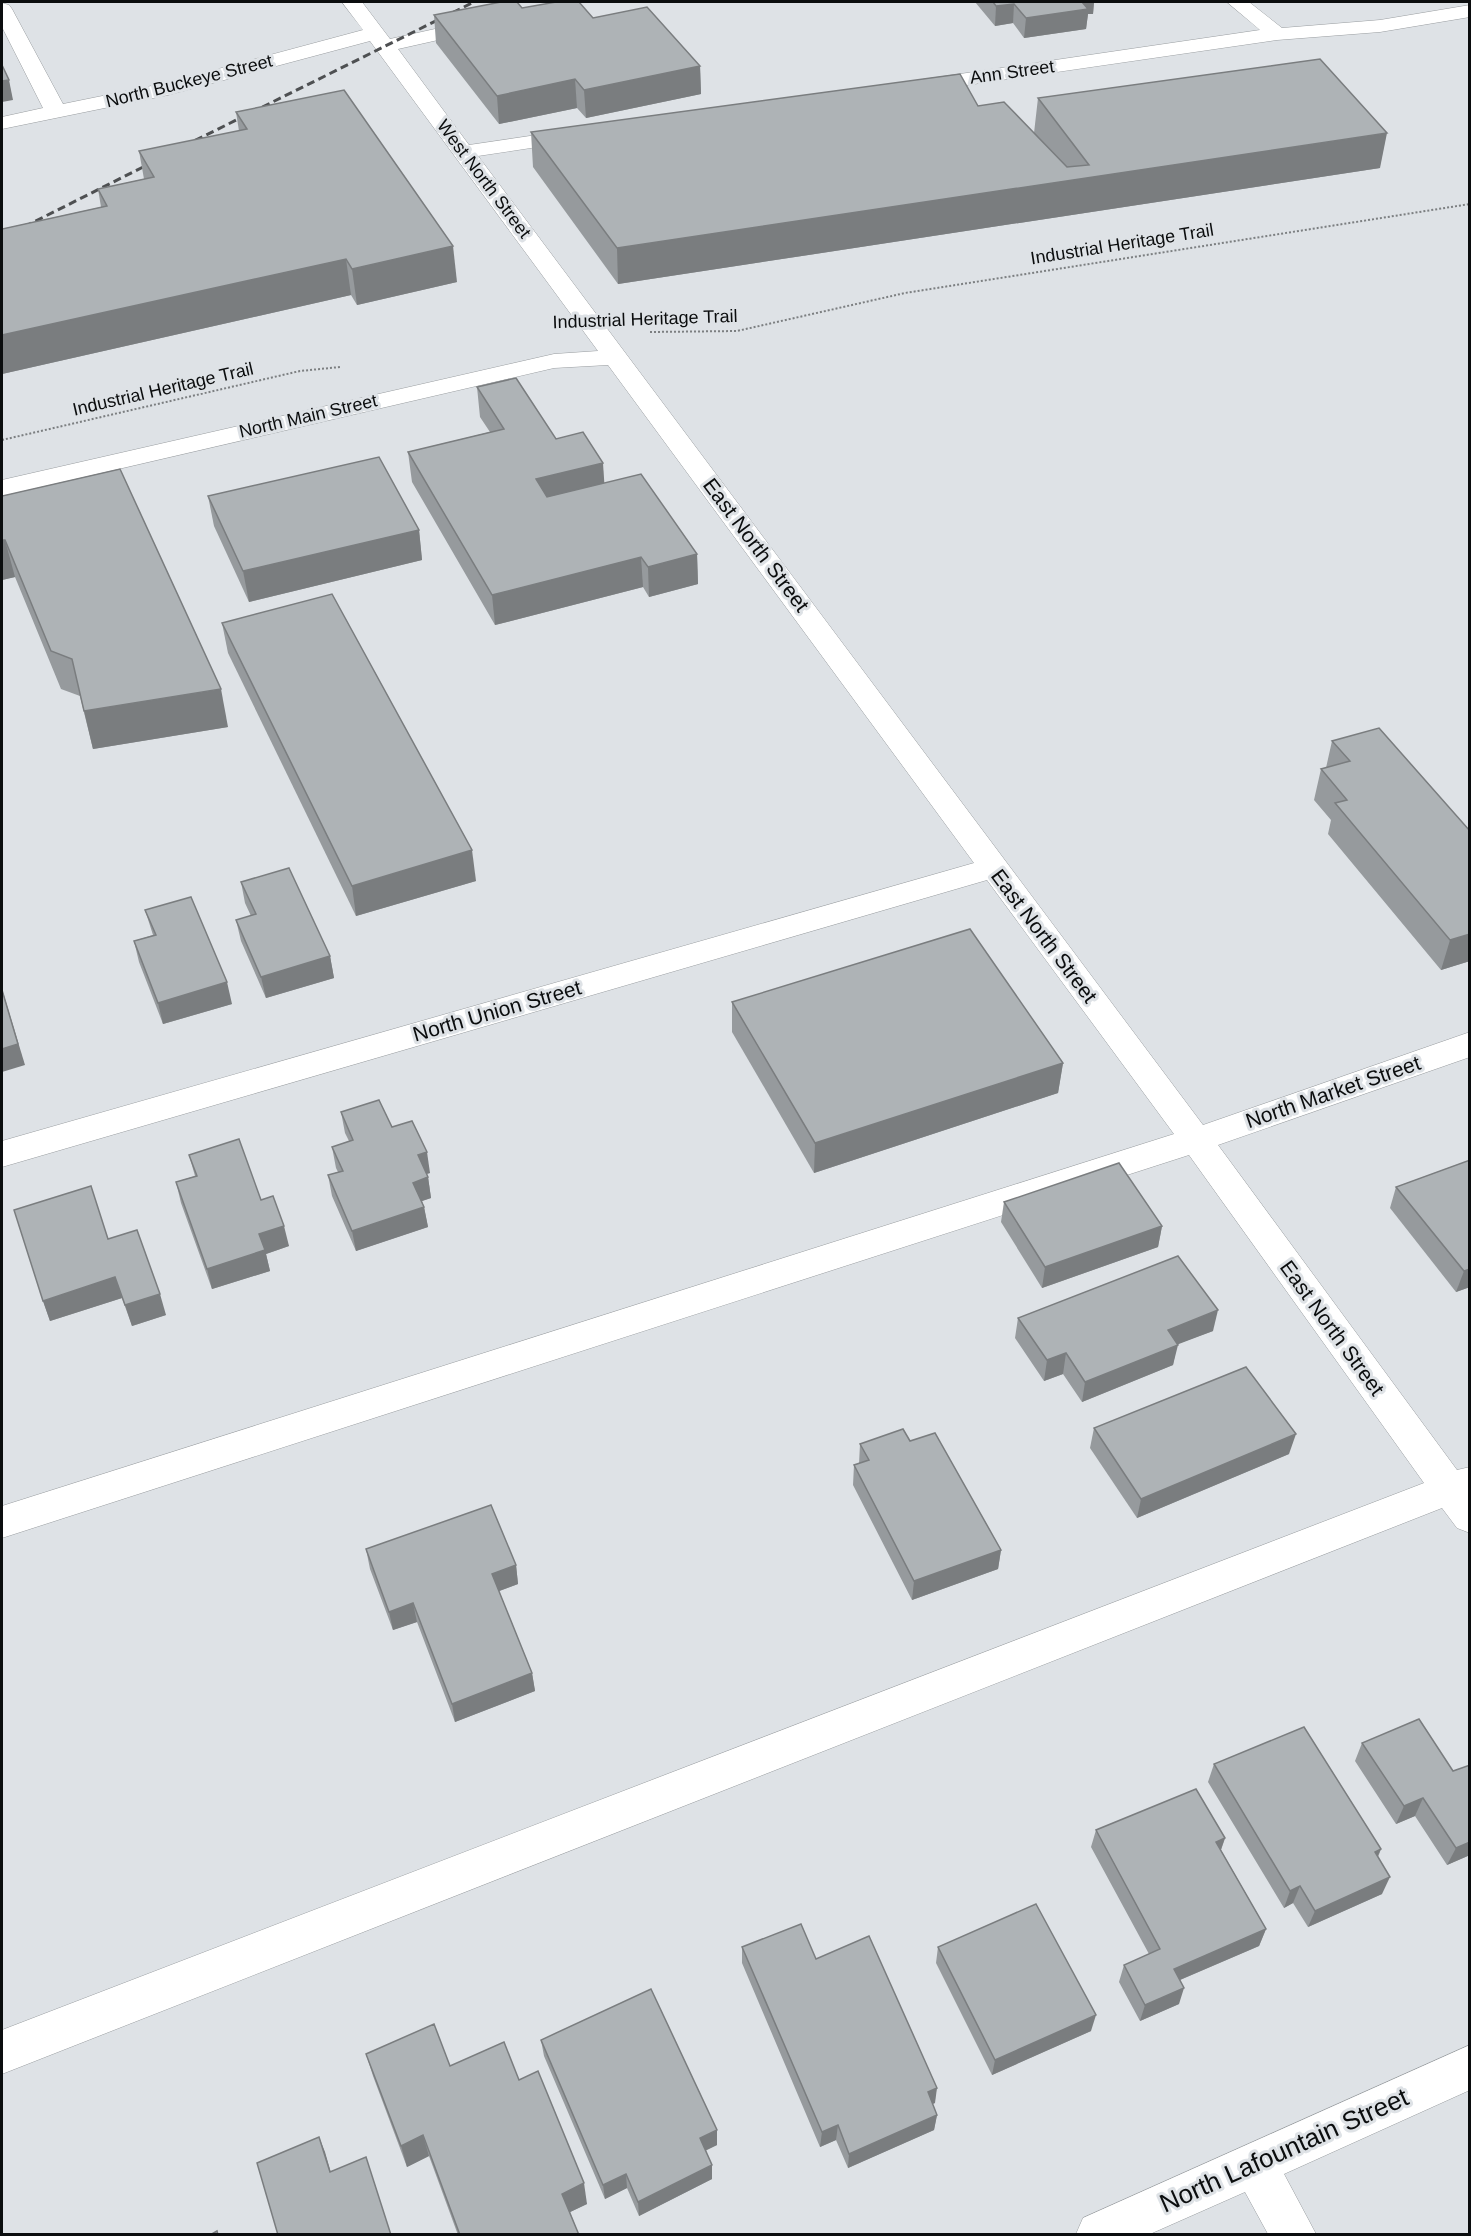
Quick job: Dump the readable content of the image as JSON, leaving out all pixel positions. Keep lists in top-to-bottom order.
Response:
{
  "streets": {
    "street": [
      "Ann Street",
      "North Buckeye Street",
      "West North Street",
      "North Main Street",
      "East North Street",
      "North Union Street",
      "North Market Street",
      "North Lafountain Street"
    ],
    "path": ["Industrial Heritage Trail"]
  },
  "crossings": [
    ["North Buckeye Street", "West North Street"],
    ["West North Street", "Industrial Heritage Trail"],
    ["West North Street", "North Main Street"],
    ["West North Street", "East North Street"],
    ["North Main Street", "East North Street"],
    ["East North Street", "North Union Street"],
    ["East North Street", "North Market Street"]
  ]
}
